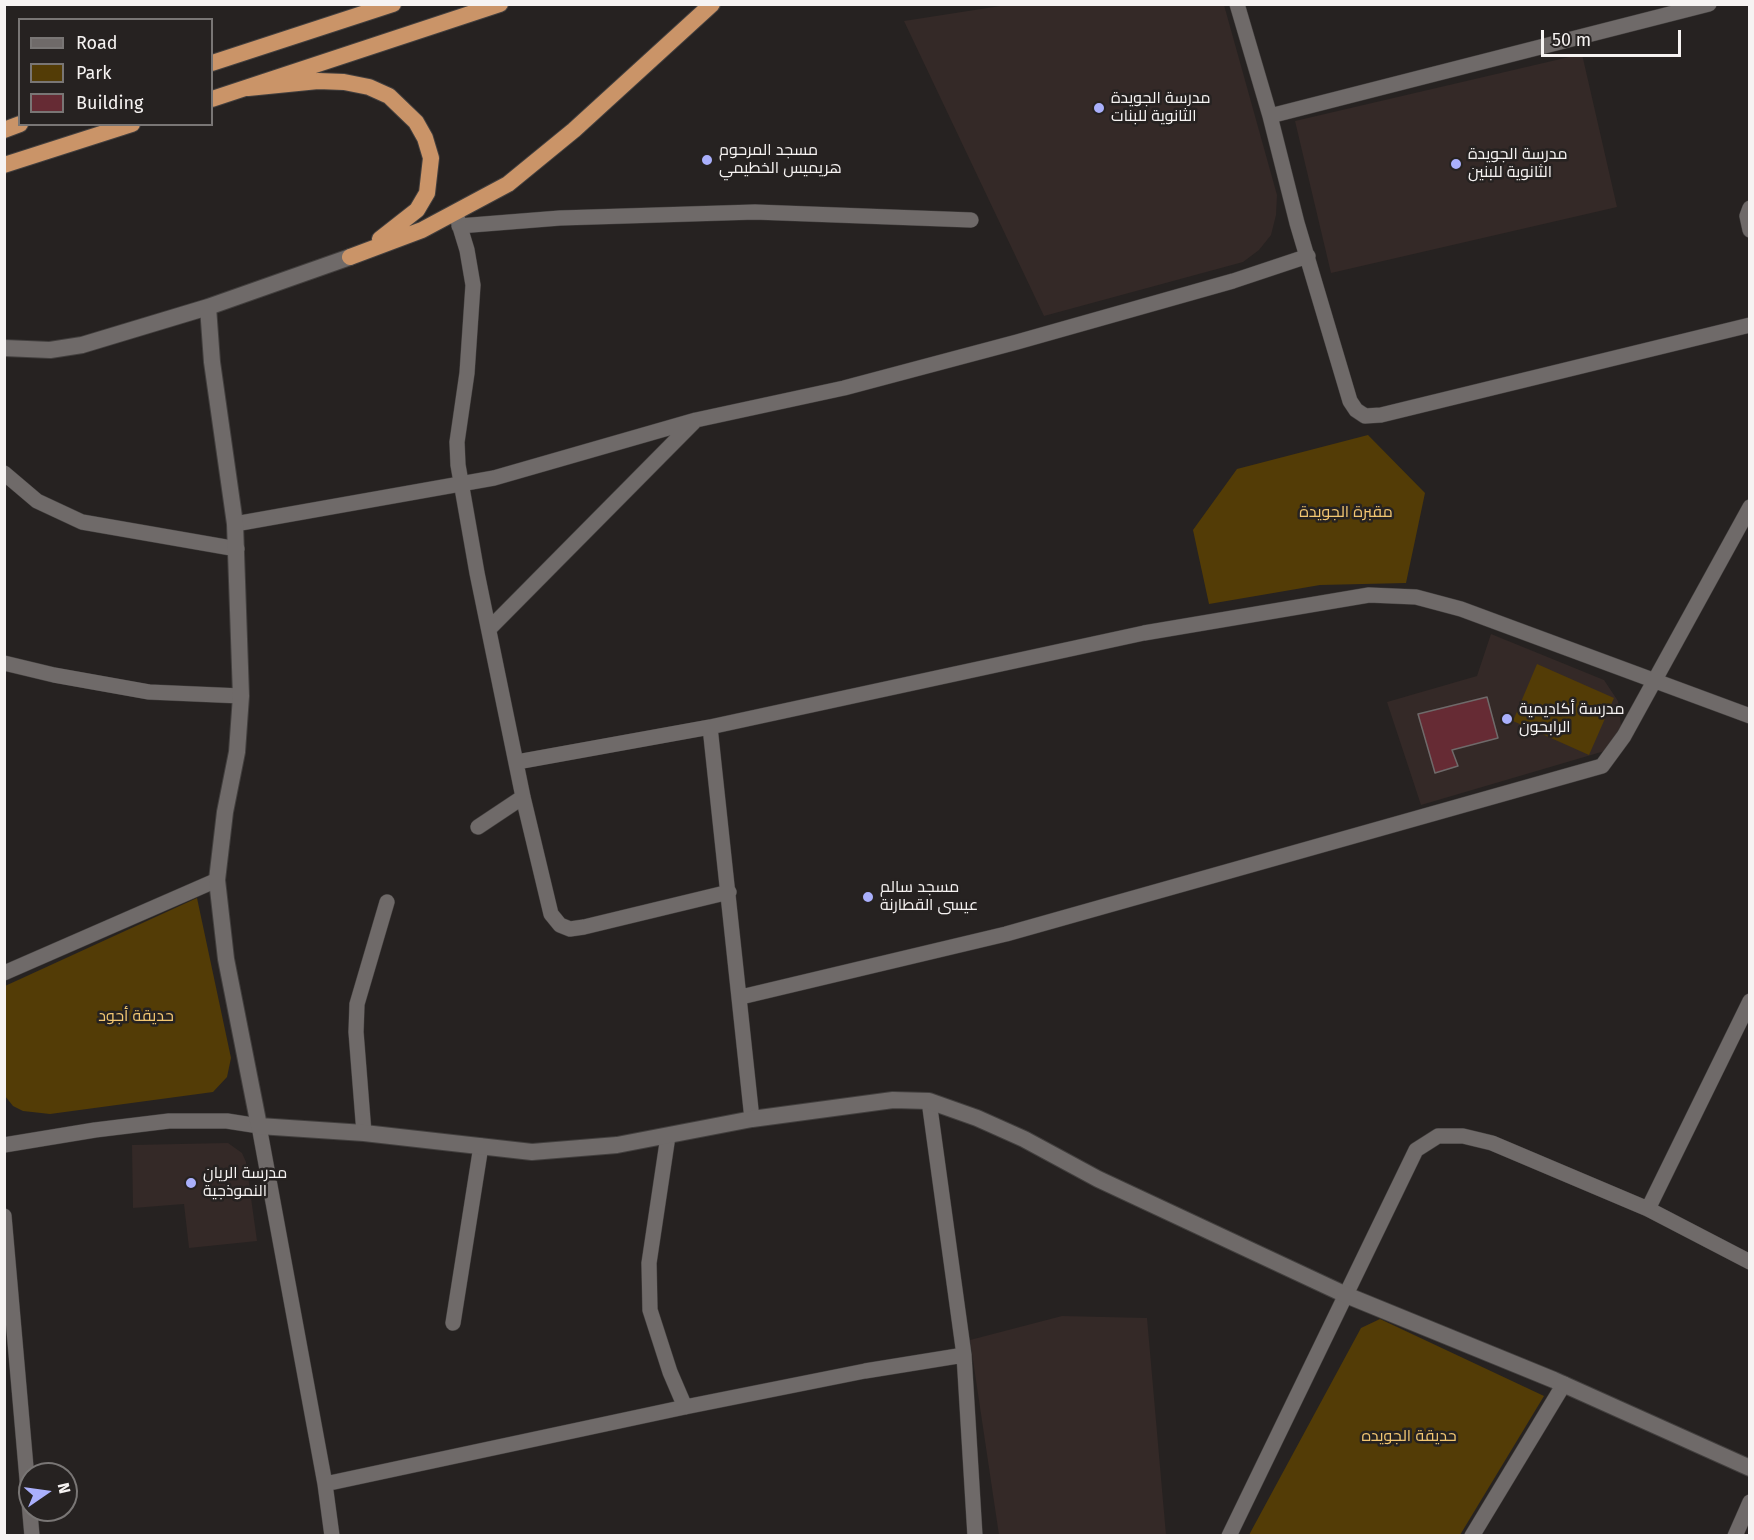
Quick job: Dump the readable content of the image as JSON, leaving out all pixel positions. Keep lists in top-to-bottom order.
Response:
{
  "parks": ["مقبرة الجويدة", "حديقة أجود", "حديقة الجويده"],
  "places": [
    "مدرسة الجويدة الثانوية للبنات",
    "مسجد المرحوم هريميس الخطيمي",
    "مدرسة الجويدة الثانوية للبنين",
    "مدرسة أكاديمية الرابحون",
    "مسجد سالم عيسى القطارنة",
    "مدرسة الريان النموذجية"
  ],
  "legend": ["Road", "Park", "Building"],
  "scale_bar": "50 m",
  "north": "right"
}
